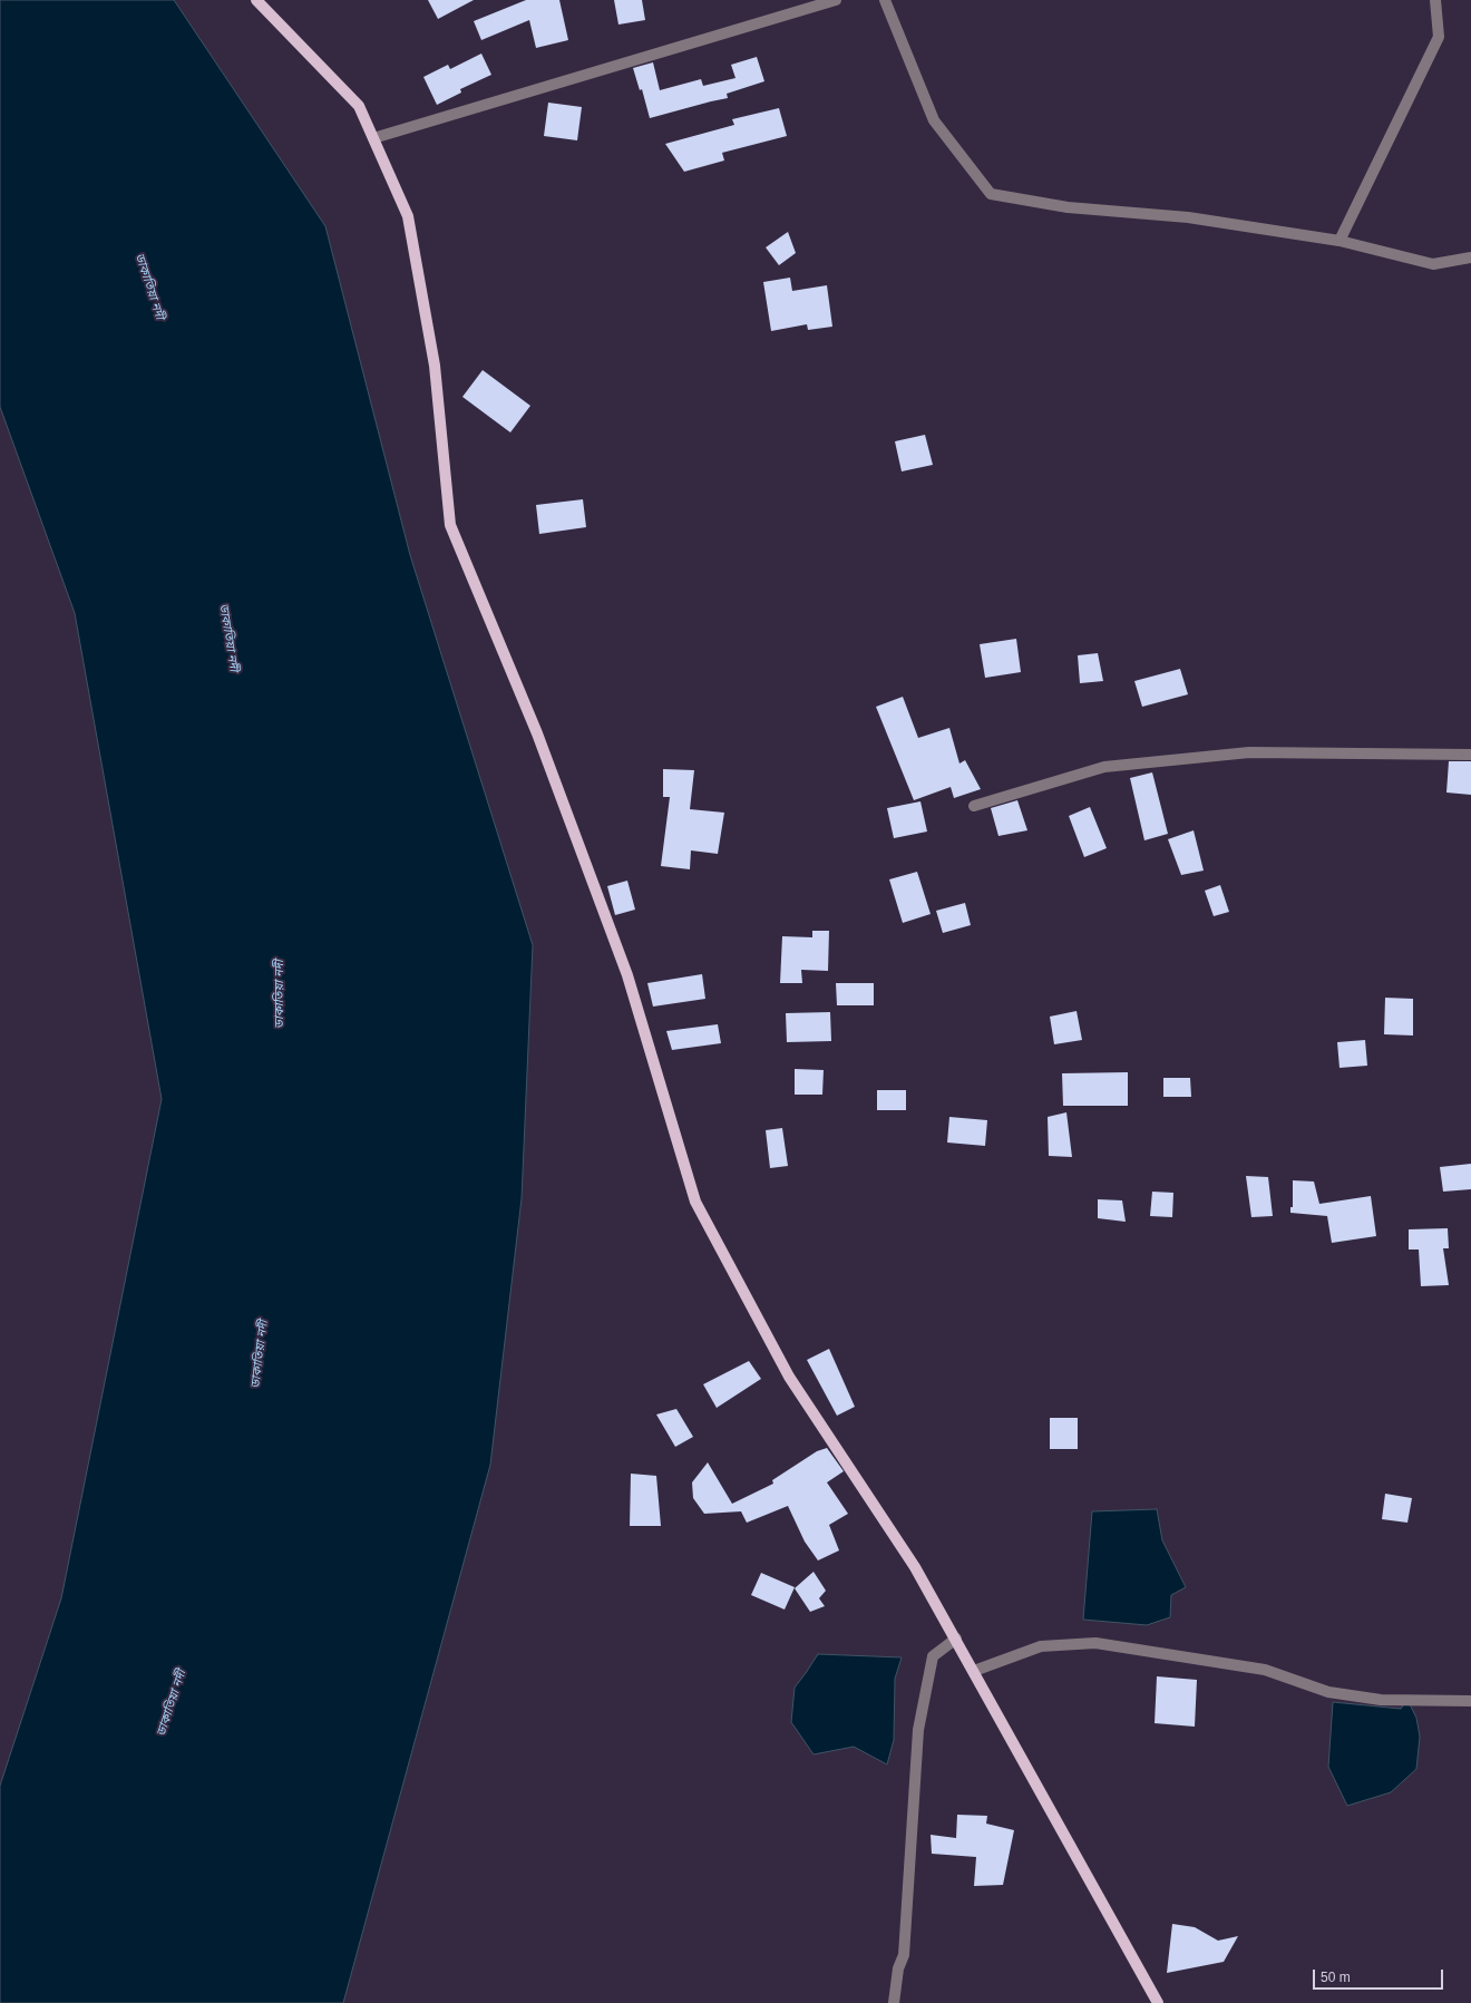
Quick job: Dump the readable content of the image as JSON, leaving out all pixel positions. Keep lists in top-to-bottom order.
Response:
{
  "water": ["ডাকাতিয়া নদী"],
  "scale_bar": "50 m"
}
